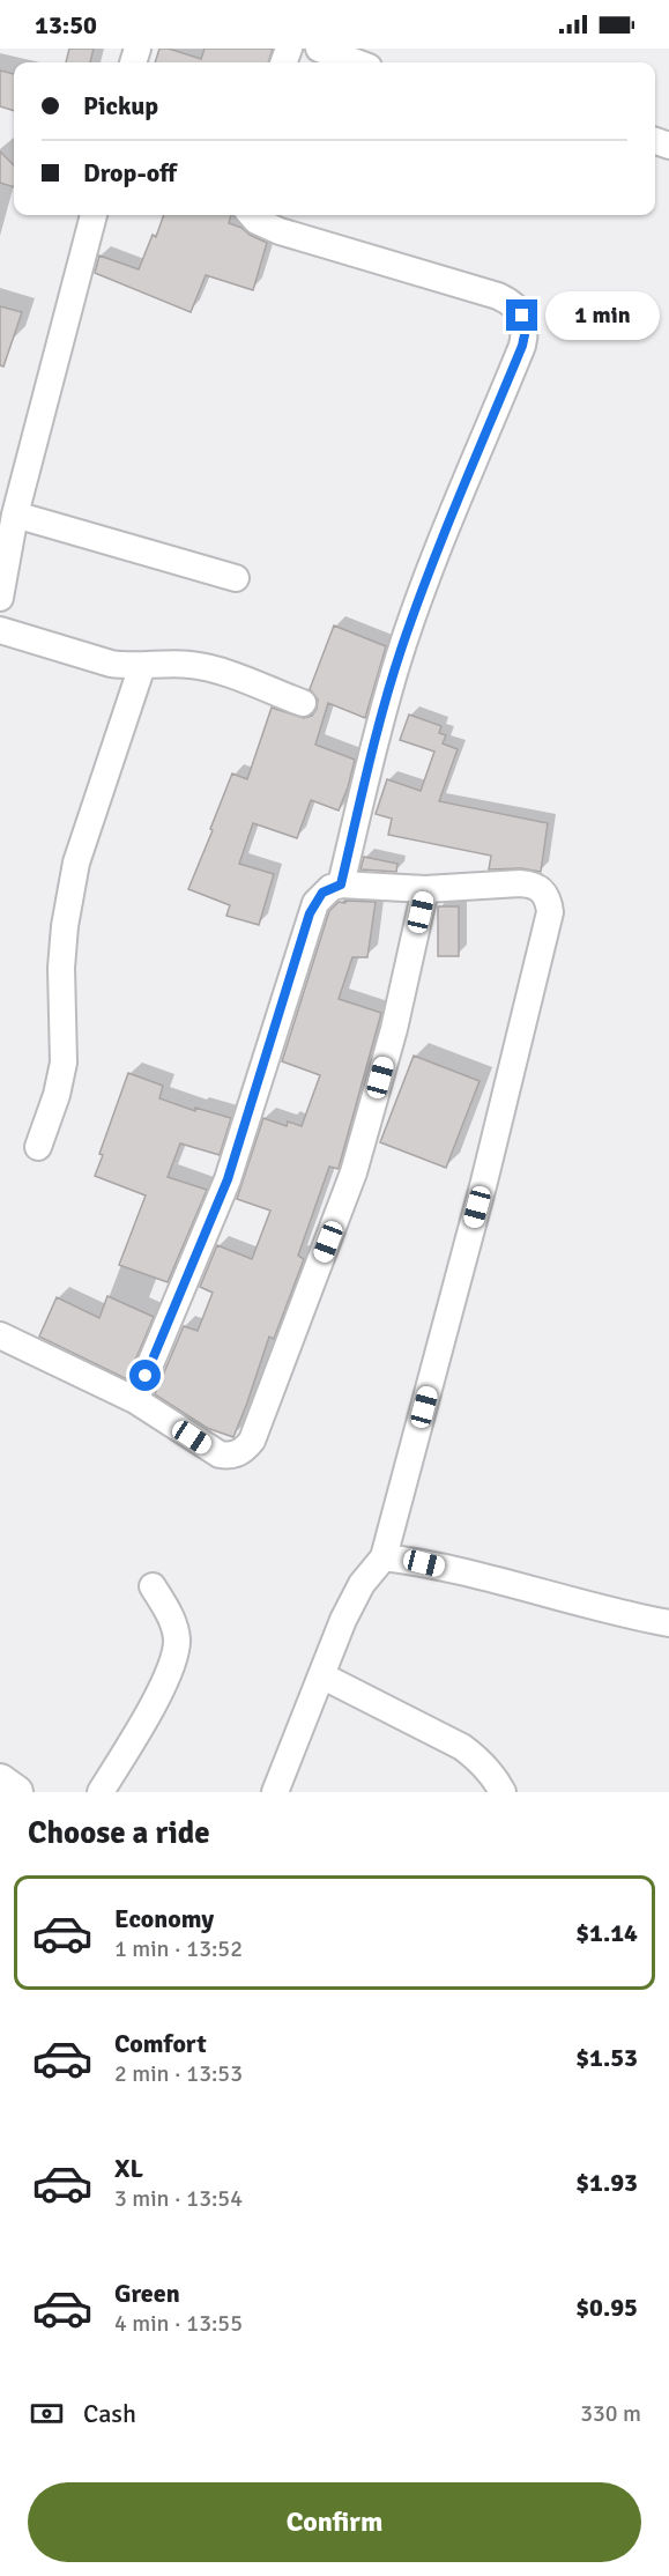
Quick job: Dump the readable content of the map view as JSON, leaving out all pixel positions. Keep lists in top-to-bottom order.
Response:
{
  "page": {
    "status": "13:50",
    "banner": ["Pickup", "Drop-off"],
    "bubble": "1 min",
    "heading": "Choose a ride",
    "list": [
      {
        "name": "Economy",
        "note": "1 min · 13:52",
        "value": "$1.14"
      },
      {
        "name": "Comfort",
        "note": "2 min · 13:53",
        "value": "$1.53"
      },
      {
        "name": "XL",
        "note": "3 min · 13:54",
        "value": "$1.93"
      },
      {
        "name": "Green",
        "note": "4 min · 13:55",
        "value": "$0.95"
      }
    ],
    "pay": ["Cash", "330 m"],
    "buttons": "Confirm"
  }
}
